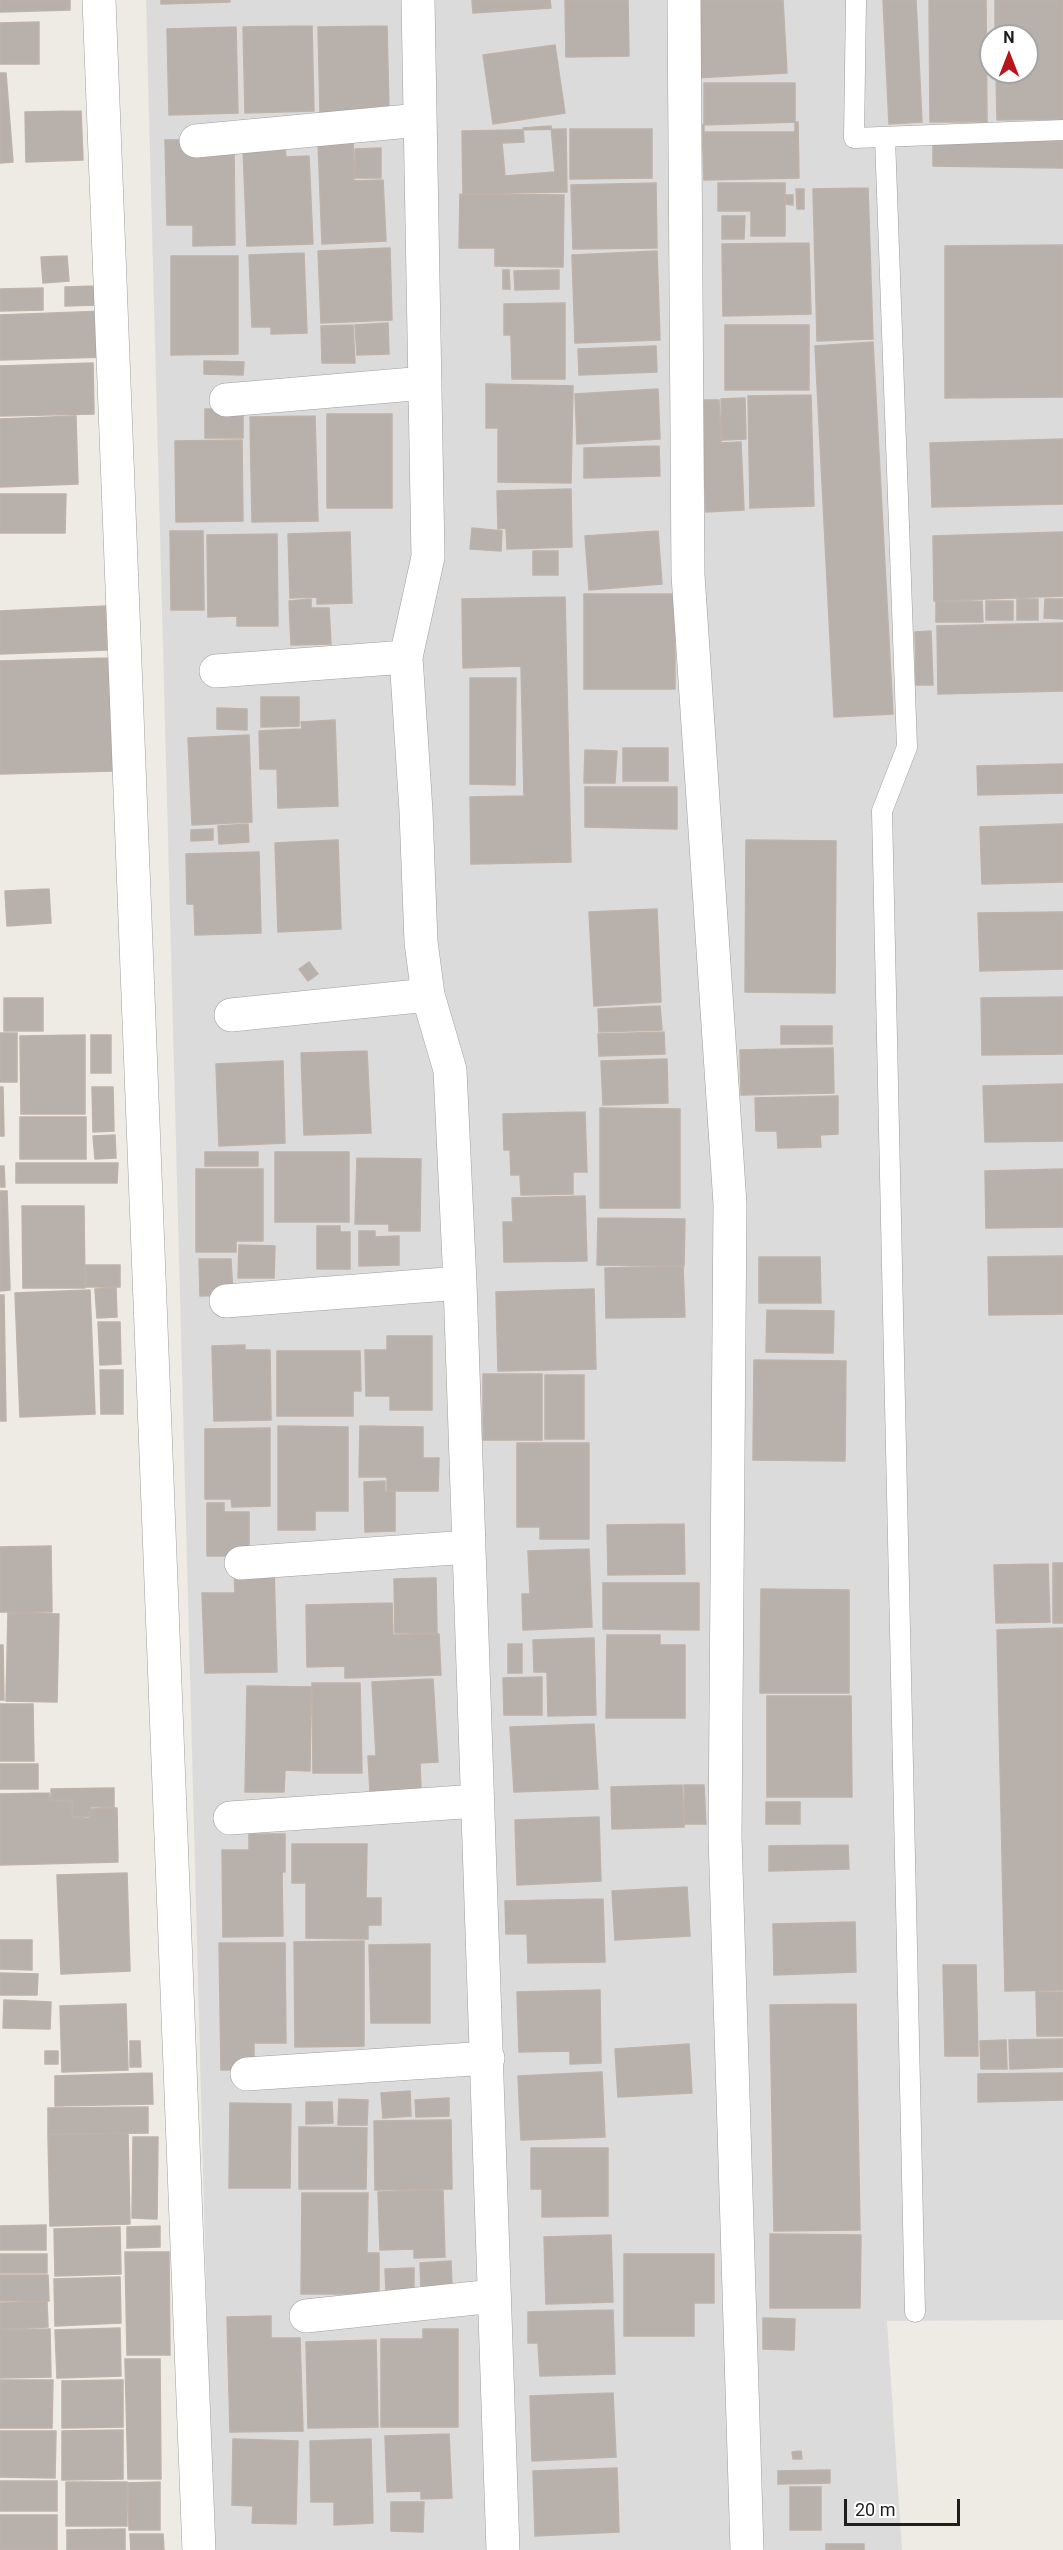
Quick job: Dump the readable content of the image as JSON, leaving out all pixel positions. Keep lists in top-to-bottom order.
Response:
{
  "scale_bar": "20 m",
  "north": "top"
}
